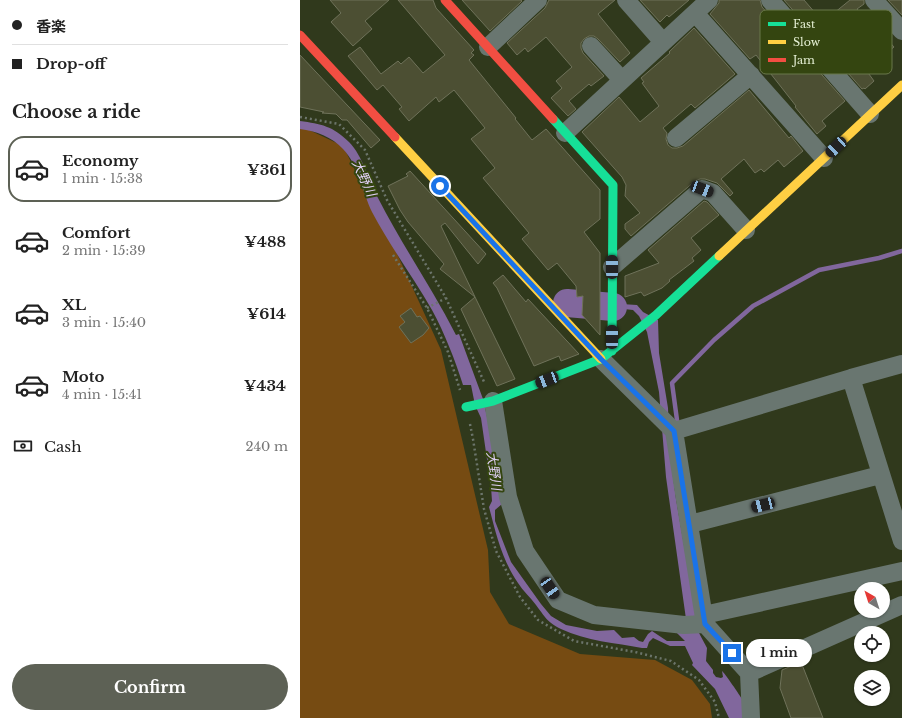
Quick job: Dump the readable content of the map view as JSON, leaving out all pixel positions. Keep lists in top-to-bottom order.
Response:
{
  "water": ["大野川"],
  "legend": ["Fast", "Slow", "Jam"],
  "north": "top left",
  "page": {
    "banner": ["香楽", "Drop-off"],
    "heading": "Choose a ride",
    "list": [
      {
        "name": "Economy",
        "note": "1 min · 15:38",
        "value": "¥361"
      },
      {
        "name": "Comfort",
        "note": "2 min · 15:39",
        "value": "¥488"
      },
      {
        "name": "XL",
        "note": "3 min · 15:40",
        "value": "¥614"
      },
      {
        "name": "Moto",
        "note": "4 min · 15:41",
        "value": "¥434"
      }
    ],
    "pay": ["Cash", "240 m"],
    "bubble": "1 min",
    "buttons": "Confirm"
  }
}
